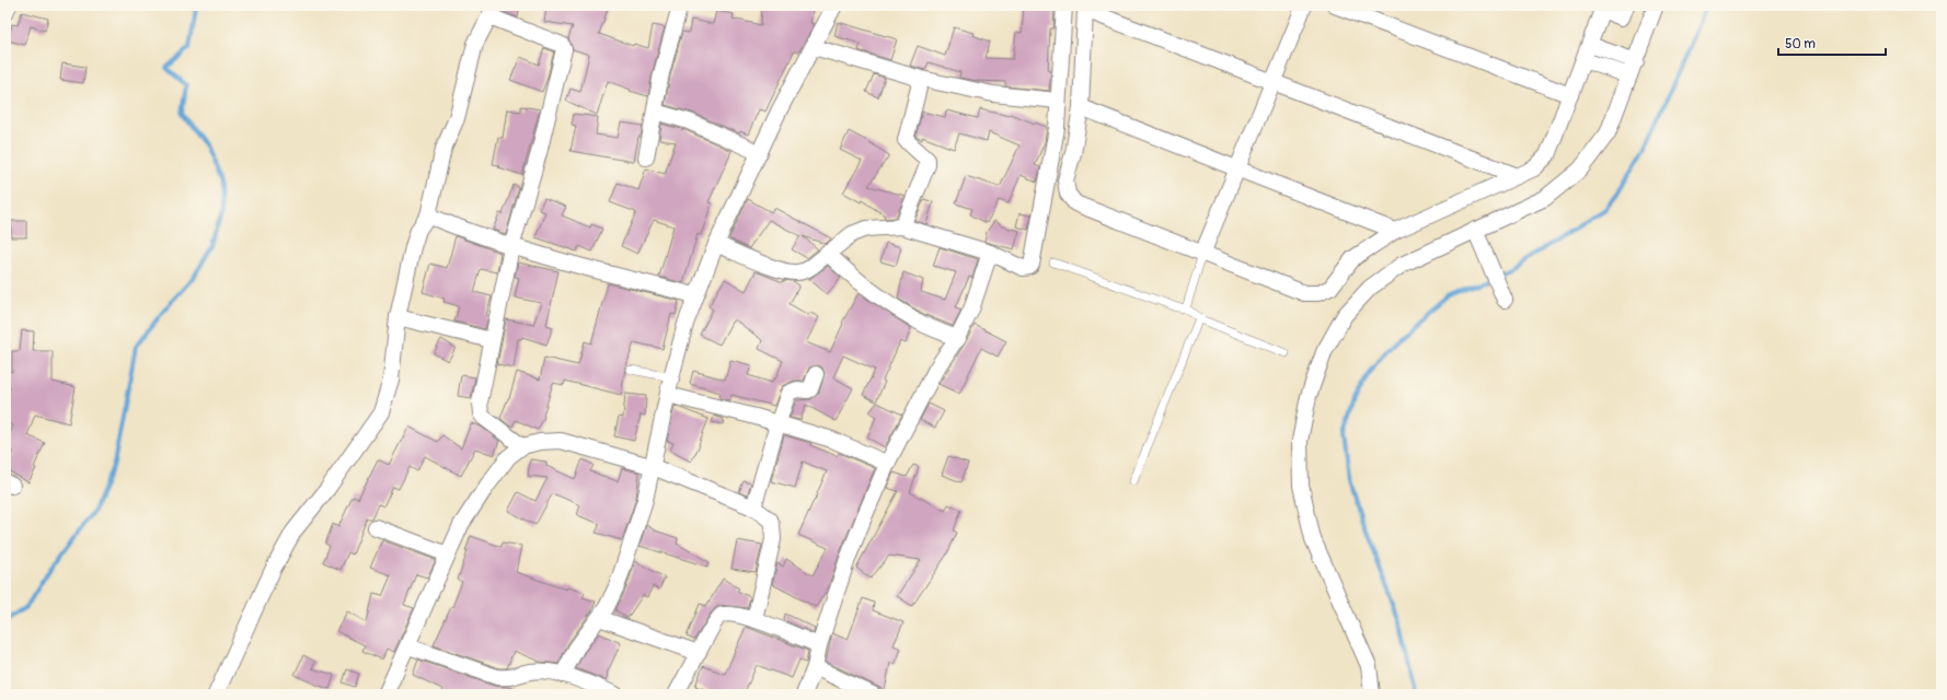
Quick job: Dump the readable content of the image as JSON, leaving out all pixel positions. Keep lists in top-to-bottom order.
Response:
{
  "scale_bar": "50 m"
}
